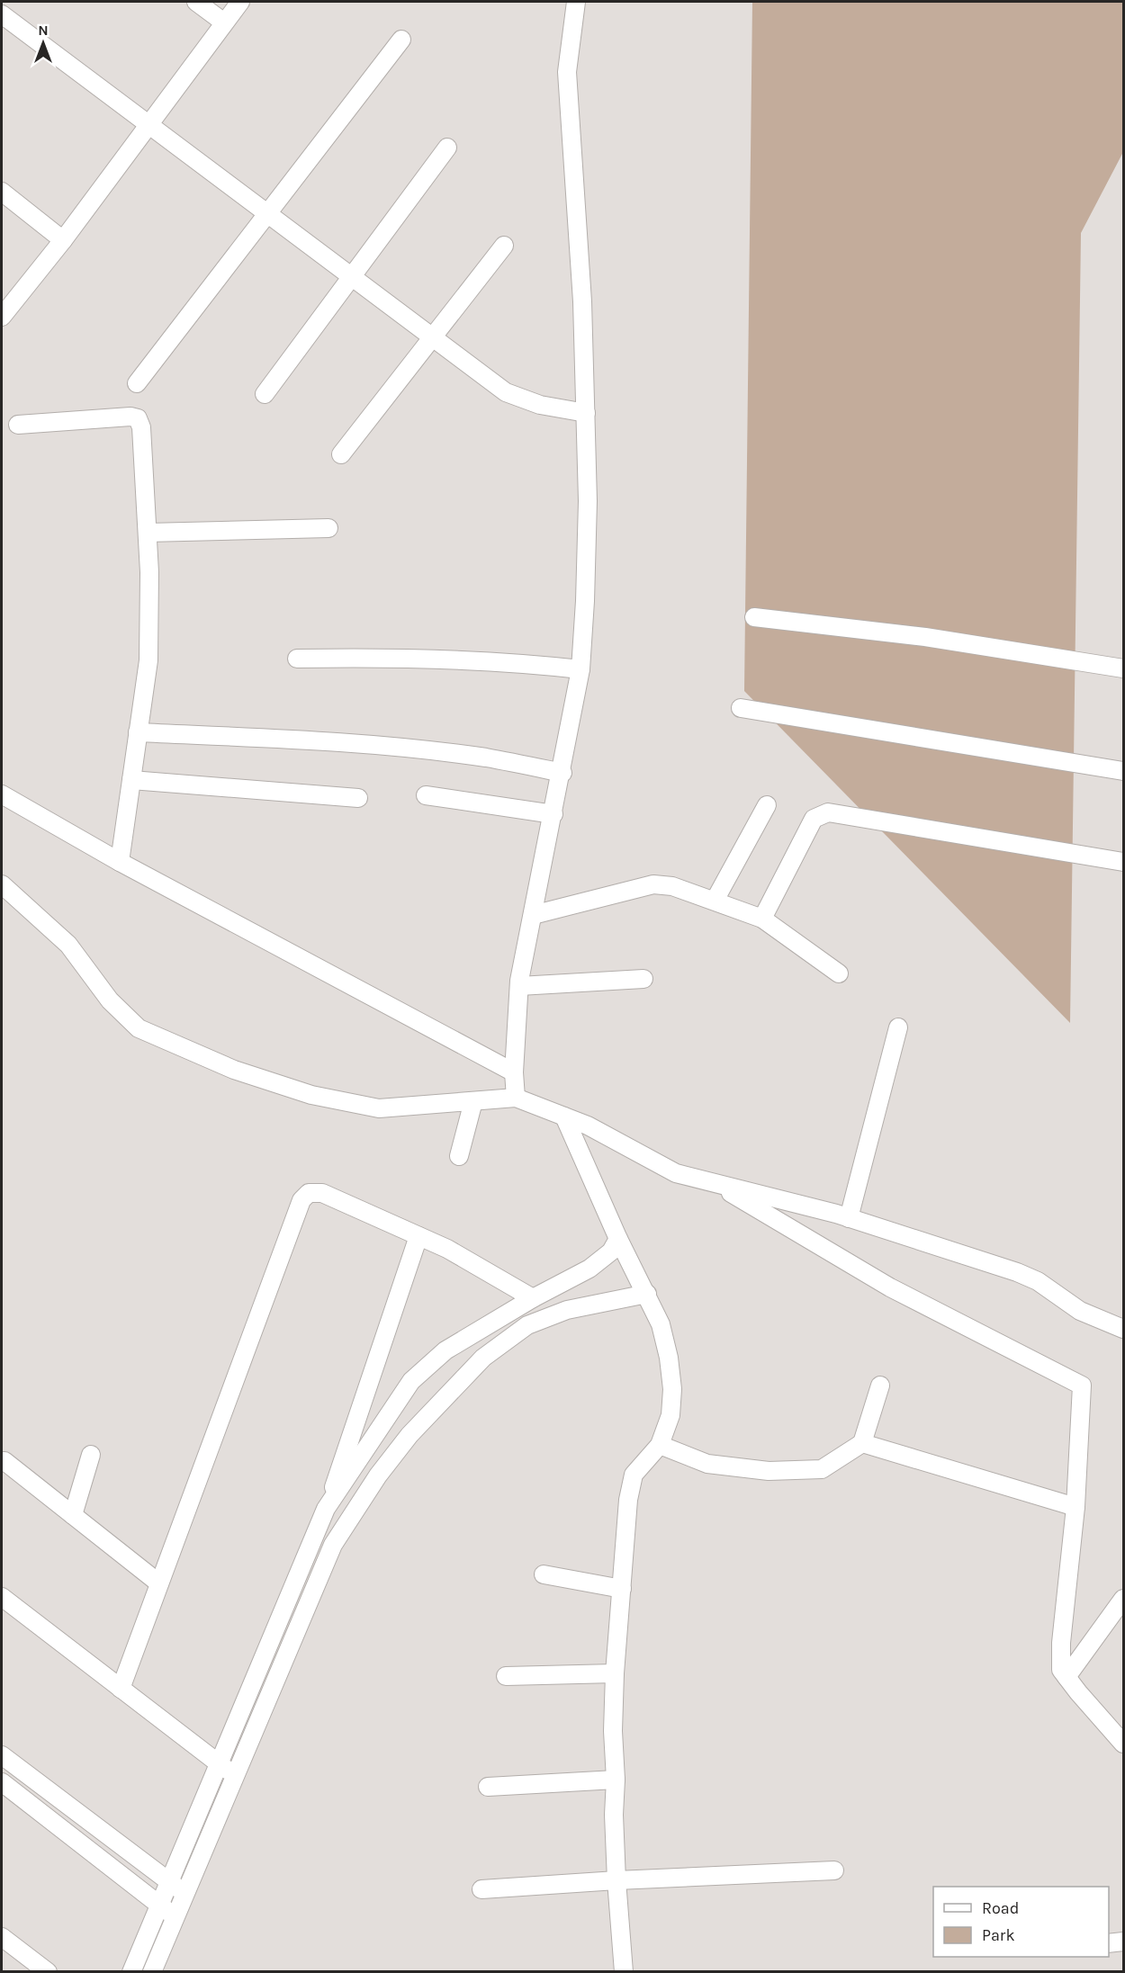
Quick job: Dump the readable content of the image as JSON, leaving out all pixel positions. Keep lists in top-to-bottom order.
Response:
{
  "legend": ["Road", "Park"],
  "north": "top"
}
